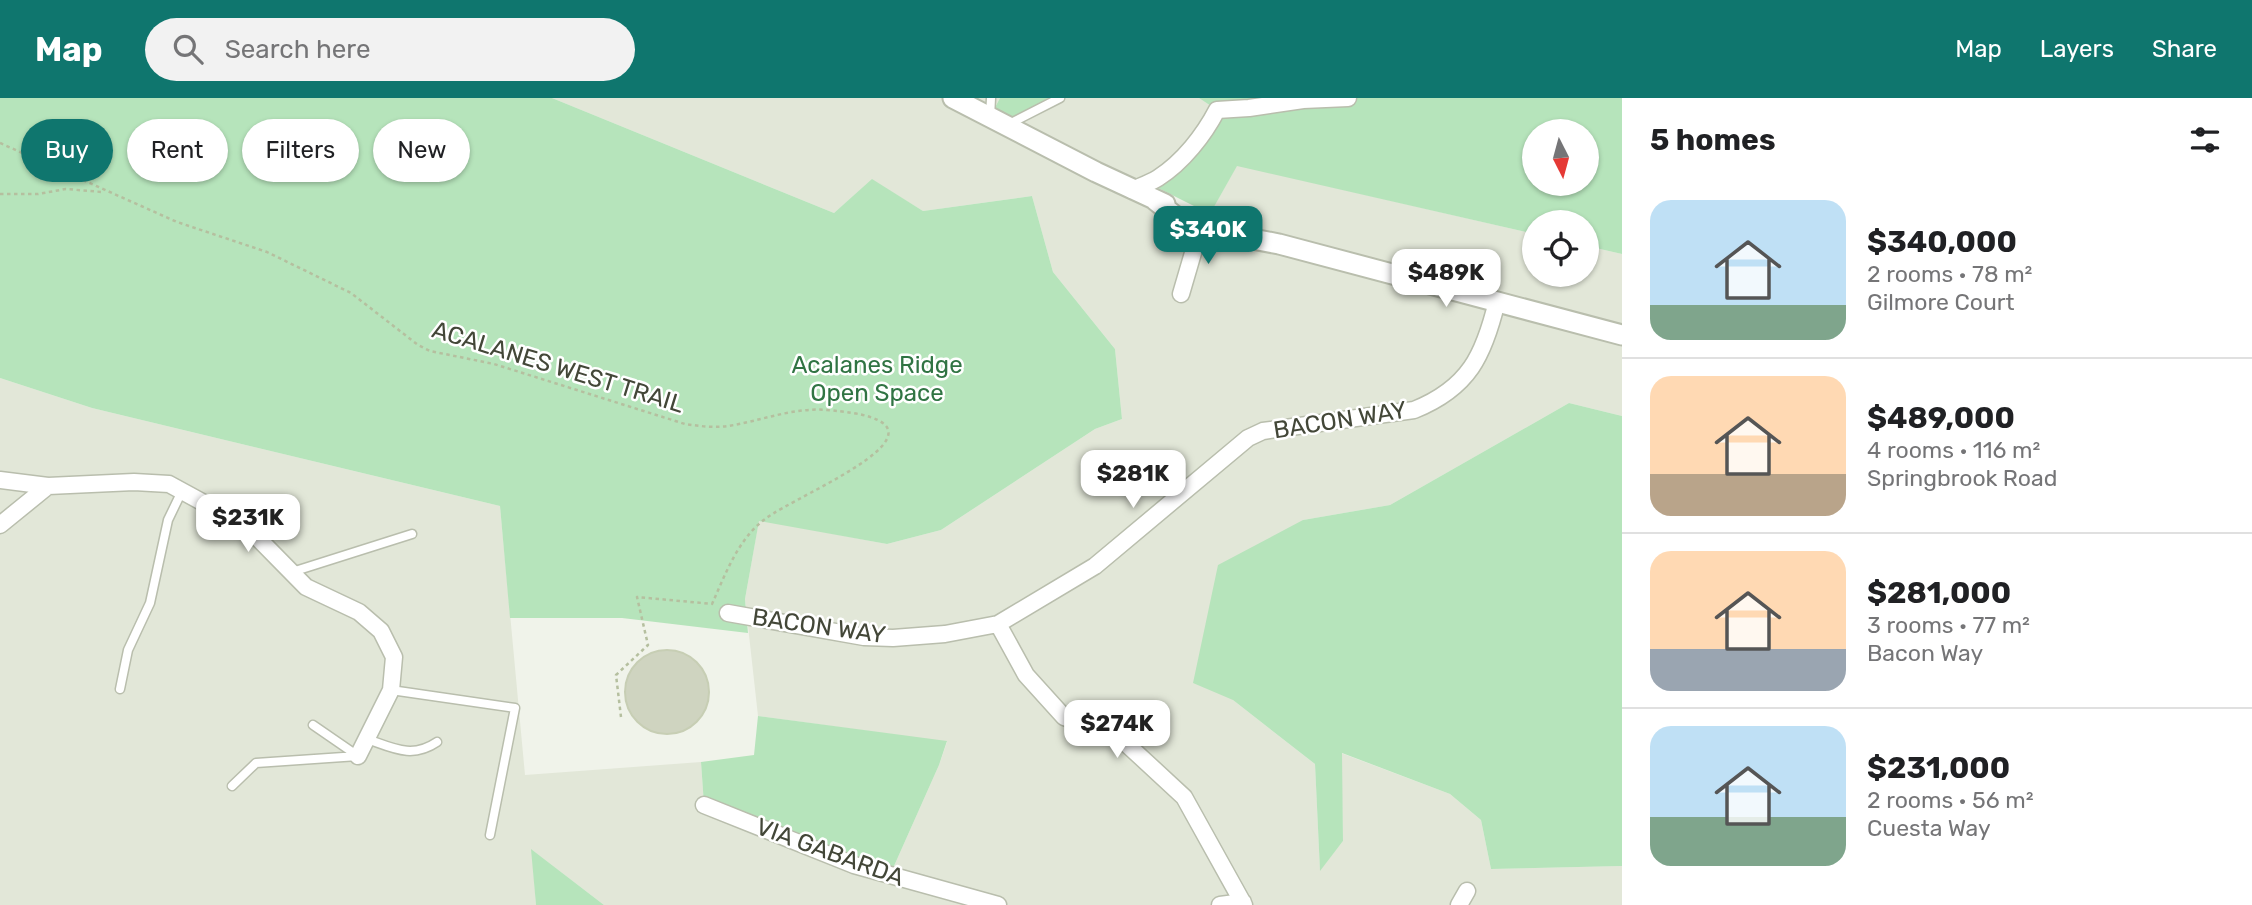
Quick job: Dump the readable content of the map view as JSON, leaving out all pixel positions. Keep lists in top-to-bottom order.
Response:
{
  "streets": {
    "street": ["BACON WAY", "VIA GABARDA"],
    "path": ["ACALANES WEST TRAIL"]
  },
  "parks": ["Acalanes Ridge Open Space"],
  "north": "bottom",
  "page": {
    "header": "Map",
    "search": "Search here",
    "nav": ["Map", "Layers", "Share"],
    "heading": "5 homes",
    "chip": [
      "Buy",
      "Rent",
      "Filters",
      "New"
    ],
    "list": [
      {
        "name": "$340,000",
        "note": "2 rooms · 78 m² · Gilmore Court"
      },
      {
        "name": "$489,000",
        "note": "4 rooms · 116 m² · Springbrook Road"
      },
      {
        "name": "$281,000",
        "note": "3 rooms · 77 m² · Bacon Way"
      },
      {
        "name": "$231,000",
        "note": "2 rooms · 56 m² · Cuesta Way"
      }
    ],
    "price": [
      "$340K",
      "$489K",
      "$281K",
      "$231K",
      "$274K"
    ]
  }
}
